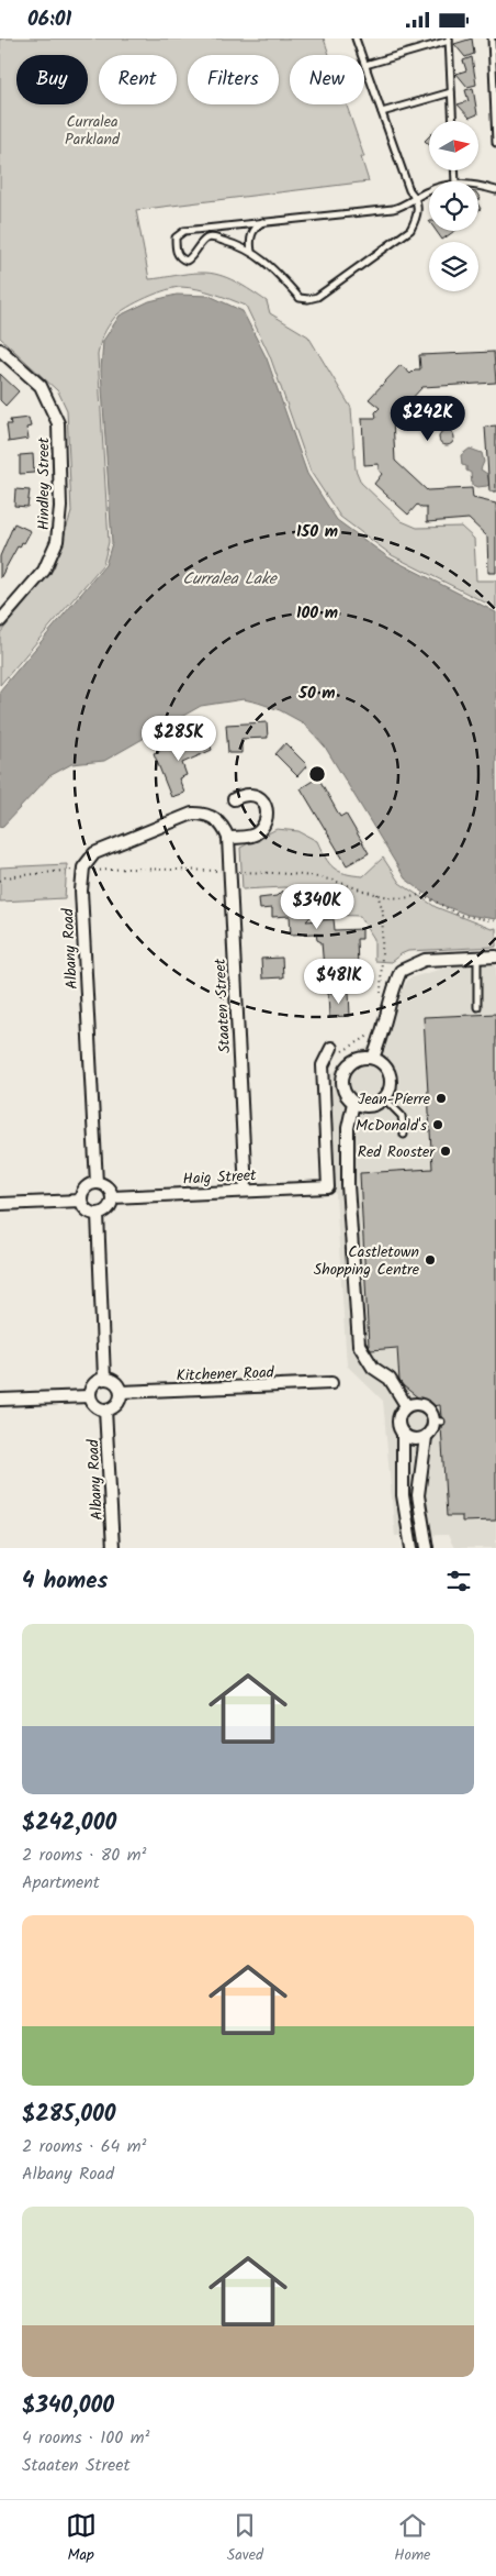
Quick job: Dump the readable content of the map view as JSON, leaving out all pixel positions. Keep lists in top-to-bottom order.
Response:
{
  "streets": {
    "street": [
      "Hindley Street",
      "Albany Road",
      "Staaten Street",
      "Haig Street",
      "Kitchener Road"
    ]
  },
  "crossings": [
    ["Albany Road", "Staaten Street"],
    ["Albany Road", "Haig Street"],
    ["Albany Road", "Kitchener Road"],
    ["Staaten Street", "Haig Street"]
  ],
  "water": ["Curralea Lake"],
  "parks": ["Curralea Parkland"],
  "places": [
    "Jean-Píerre",
    "McDonald's",
    "Red Rooster",
    "Castletown Shopping Centre"
  ],
  "north": "right",
  "page": {
    "status": "06:01",
    "chip": [
      "Buy",
      "Rent",
      "Filters",
      "New"
    ],
    "price": [
      "$242K",
      "$285K",
      "$340K",
      "$481K"
    ],
    "heading": "4 homes",
    "list": [
      {
        "name": "$242,000",
        "note": "2 rooms · 80 m² · Apartment"
      },
      {
        "name": "$285,000",
        "note": "2 rooms · 64 m² · Albany Road"
      },
      {
        "name": "$340,000",
        "note": "4 rooms · 100 m² · Staaten Street"
      }
    ],
    "tabs": ["Map", "Saved", "Home"]
  },
  "rings": ["150 m", "100 m", "50 m"]
}
